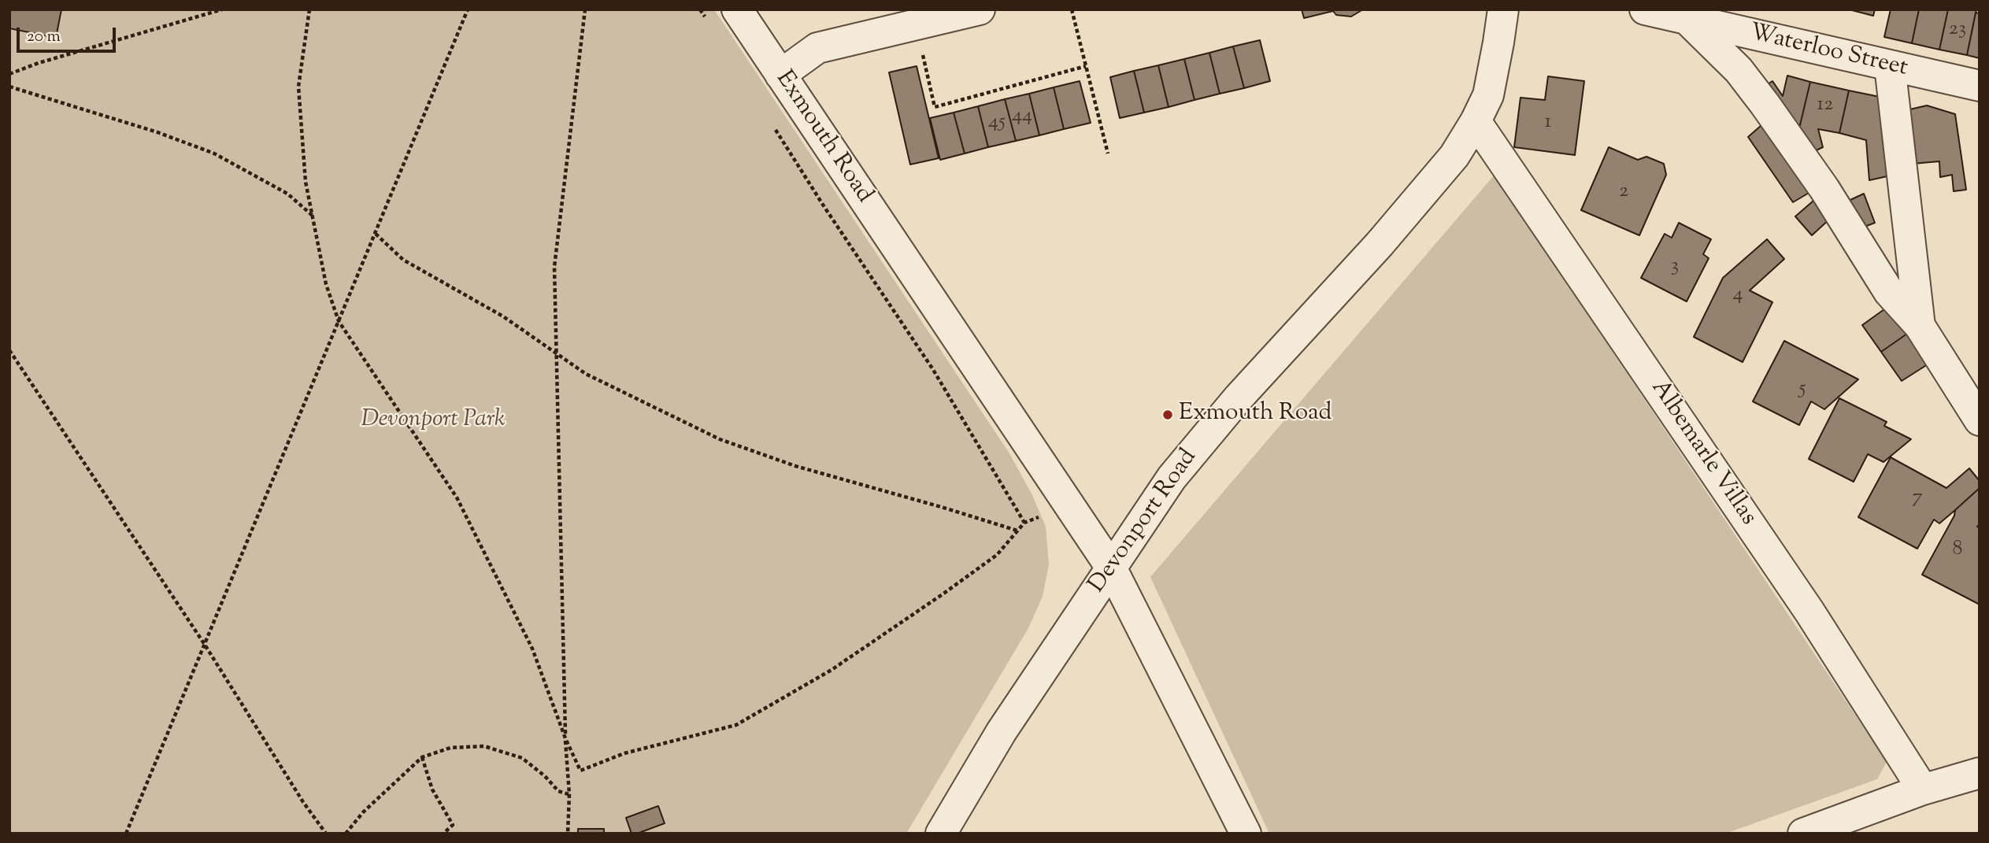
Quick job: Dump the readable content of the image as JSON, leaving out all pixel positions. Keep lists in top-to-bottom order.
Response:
{
  "streets": {
    "street": [
      "Waterloo Street",
      "Exmouth Road",
      "Albemarle Villas",
      "Devonport Road"
    ]
  },
  "crossings": [
    ["Exmouth Road", "Devonport Road"],
    ["Albemarle Villas", "Devonport Road"]
  ],
  "parks": ["Devonport Park"],
  "places": ["Exmouth Road"],
  "house_numbers": [
    "23",
    "12",
    "44",
    "45",
    "1",
    "2",
    "3",
    "4",
    "5",
    "7",
    "8"
  ],
  "scale_bar": "20 m"
}
